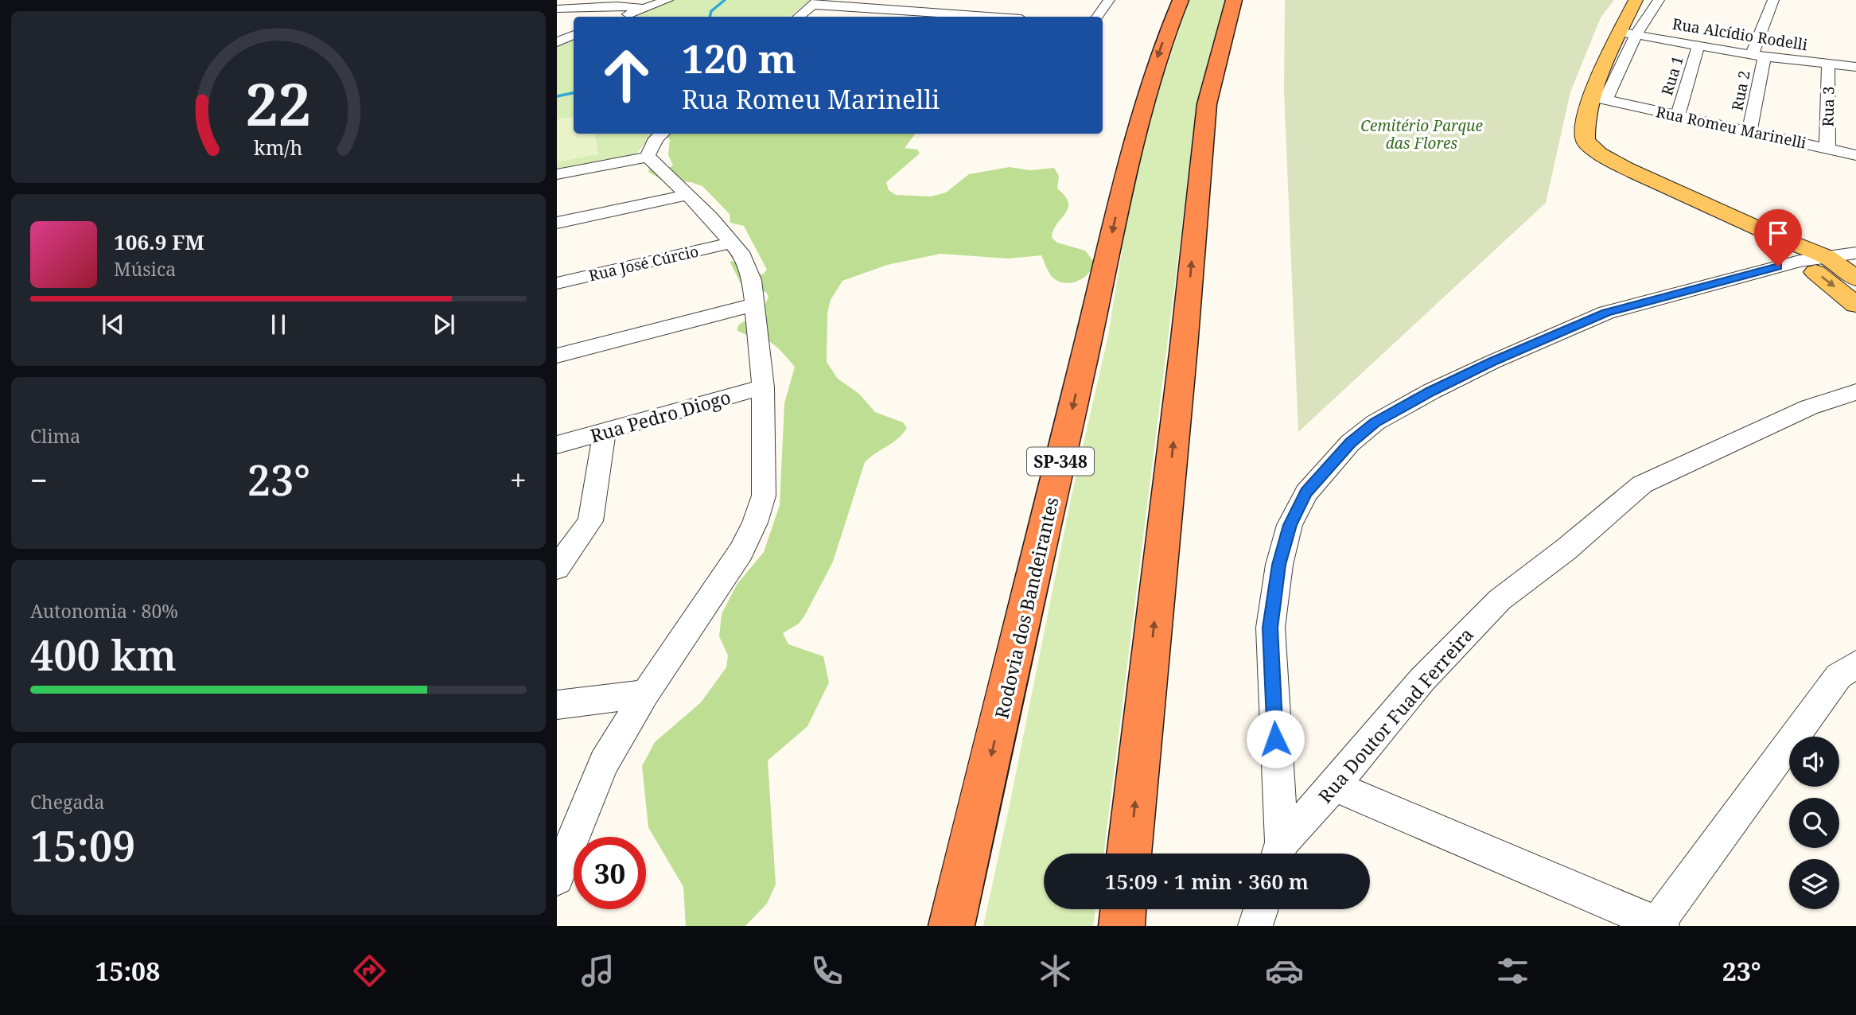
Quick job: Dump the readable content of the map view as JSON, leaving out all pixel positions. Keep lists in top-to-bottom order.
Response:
{
  "streets": {
    "highway": ["SP-348", "Rodovia dos Bandeirantes"],
    "street": [
      "Rua Alcídio Rodelli",
      "Rua 1",
      "Rua 2",
      "Rua 3",
      "Rua Romeu Marinelli",
      "Rua José Cúrcio",
      "Rua Pedro Diogo",
      "Rua Doutor Fuad Ferreira"
    ]
  },
  "crossings": [
    ["Rua Alcídio Rodelli", "Rua 1"],
    ["Rua Alcídio Rodelli", "Rua 2"],
    ["Rua Alcídio Rodelli", "Rua 3"],
    ["Rua 1", "Rua Romeu Marinelli"],
    ["Rua 2", "Rua Romeu Marinelli"],
    ["Rua 3", "Rua Romeu Marinelli"]
  ],
  "parks": ["Cemitério Parque das Flores"],
  "page": {
    "turn": ["120 m", "Rua Romeu Marinelli"],
    "song": ["106.9 FM", "Música"],
    "tile": [
      "Clima",
      ["Autonomia · 80%", "400 km"],
      ["Chegada", "15:09"]
    ],
    "heat": ["−", "23°", "+"],
    "limit": "30",
    "trip": "15:09 · 1 min · 360 m",
    "tabs": ["15:08", "23°"],
    "gauge": ["22", "km/h"]
  }
}
